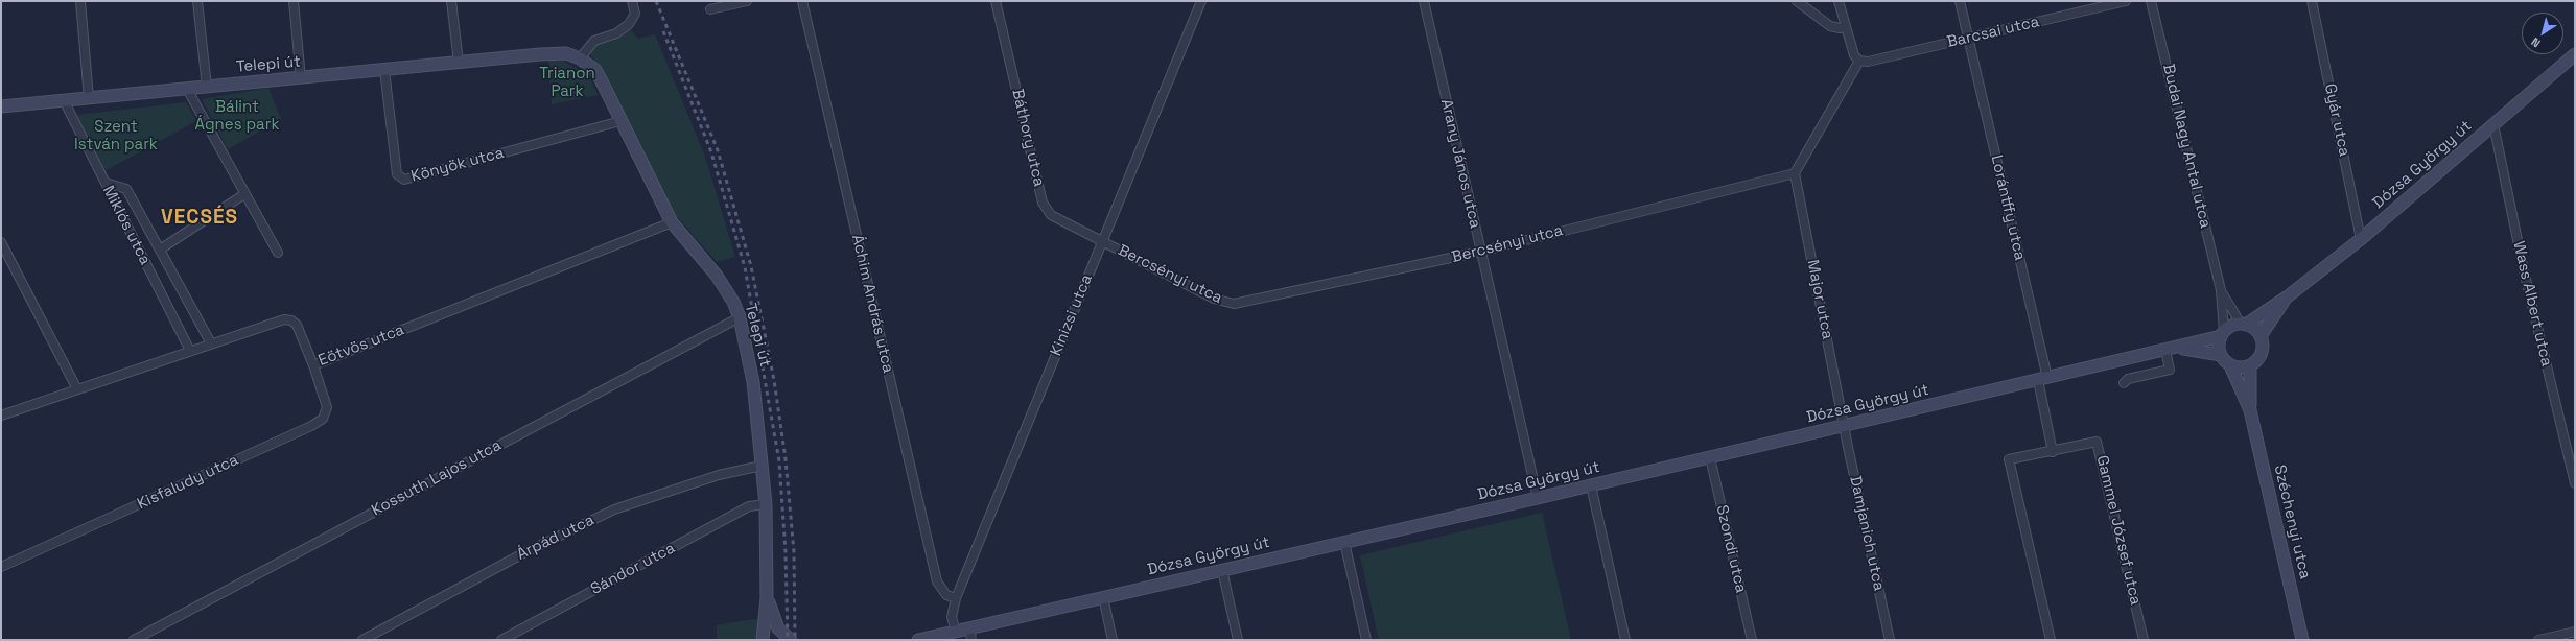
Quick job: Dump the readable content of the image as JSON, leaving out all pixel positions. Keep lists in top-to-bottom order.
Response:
{
  "streets": {
    "main road": ["Telepi út", "Dózsa György út", "Széchenyi utca"],
    "street": [
      "Barcsai utca",
      "Gyár utca",
      "Báthory utca",
      "Budai Nagy Antal utca",
      "Arany János utca",
      "Könyök utca",
      "Lorántffy utca",
      "Miklós utca",
      "Bercsényi utca",
      "Major utca",
      "Áchim András utca",
      "Wass Albert utca",
      "Kinizsi utca",
      "Eötvös utca",
      "Kossuth Lajos utca",
      "Kisfaludy utca",
      "Gammel József utca",
      "Damjanich utca",
      "Árpád utca",
      "Szondi utca",
      "Sándor utca"
    ]
  },
  "crossings": [
    ["Barcsai utca", "Lorántffy utca"],
    ["Telepi út", "Könyök utca"],
    ["Telepi út", "Miklós utca"],
    ["Telepi út", "Eötvös utca"],
    ["Telepi út", "Kossuth Lajos utca"],
    ["Telepi út", "Árpád utca"],
    ["Telepi út", "Sándor utca"],
    ["Gyár utca", "Dózsa György út"],
    ["Báthory utca", "Bercsényi utca"],
    ["Báthory utca", "Kinizsi utca"],
    ["Budai Nagy Antal utca", "Dózsa György út"],
    ["Budai Nagy Antal utca", "Széchenyi utca"],
    ["Arany János utca", "Dózsa György út"],
    ["Arany János utca", "Bercsényi utca"],
    ["Dózsa György út", "Lorántffy utca"],
    ["Dózsa György út", "Major utca"],
    ["Dózsa György út", "Wass Albert utca"],
    ["Dózsa György út", "Kinizsi utca"],
    ["Dózsa György út", "Széchenyi utca"],
    ["Dózsa György út", "Damjanich utca"],
    ["Dózsa György út", "Szondi utca"],
    ["Lorántffy utca", "Gammel József utca"],
    ["Miklós utca", "Eötvös utca"],
    ["Bercsényi utca", "Major utca"],
    ["Bercsényi utca", "Kinizsi utca"],
    ["Major utca", "Damjanich utca"],
    ["Áchim András utca", "Kinizsi utca"],
    ["Eötvös utca", "Kisfaludy utca"]
  ],
  "districts": ["VECSÉS"],
  "parks": ["Trianon Park", "Bálint Ágnes park", "Szent István park"],
  "north": "bottom left"
}
